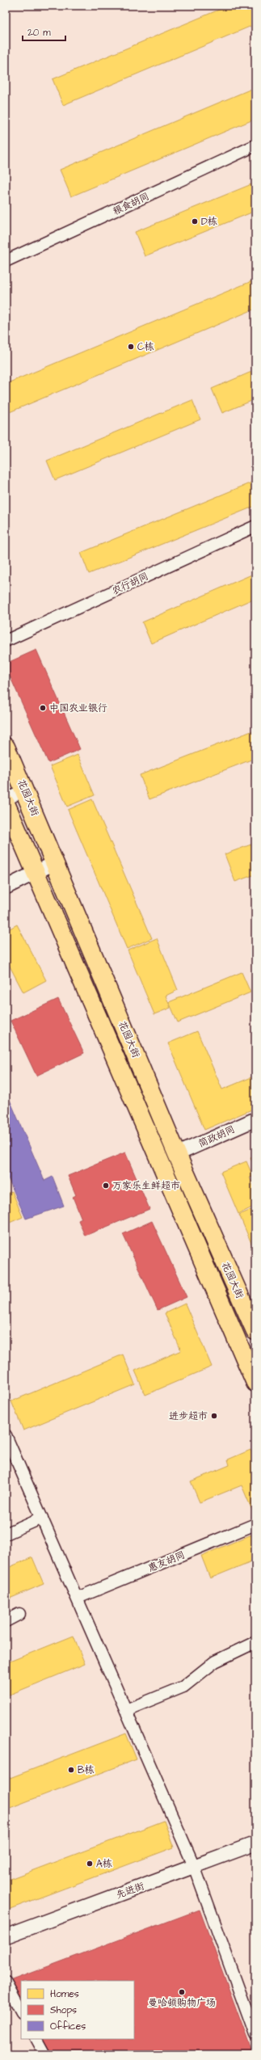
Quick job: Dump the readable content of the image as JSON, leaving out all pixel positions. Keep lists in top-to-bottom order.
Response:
{
  "streets": {
    "main road": ["花园大街"],
    "street": [
      "粮食胡同",
      "农行胡同",
      "简政胡同",
      "惠友胡同",
      "先进街"
    ]
  },
  "crossings": [
    ["花园大街", "简政胡同"]
  ],
  "places": [
    "D栋",
    "C栋",
    "中国农业银行",
    "万家乐生鲜超市",
    "进步超市",
    "B栋",
    "A栋",
    "曼哈顿购物广场"
  ],
  "legend": ["Homes", "Shops", "Offices"],
  "scale_bar": "20 m"
}
